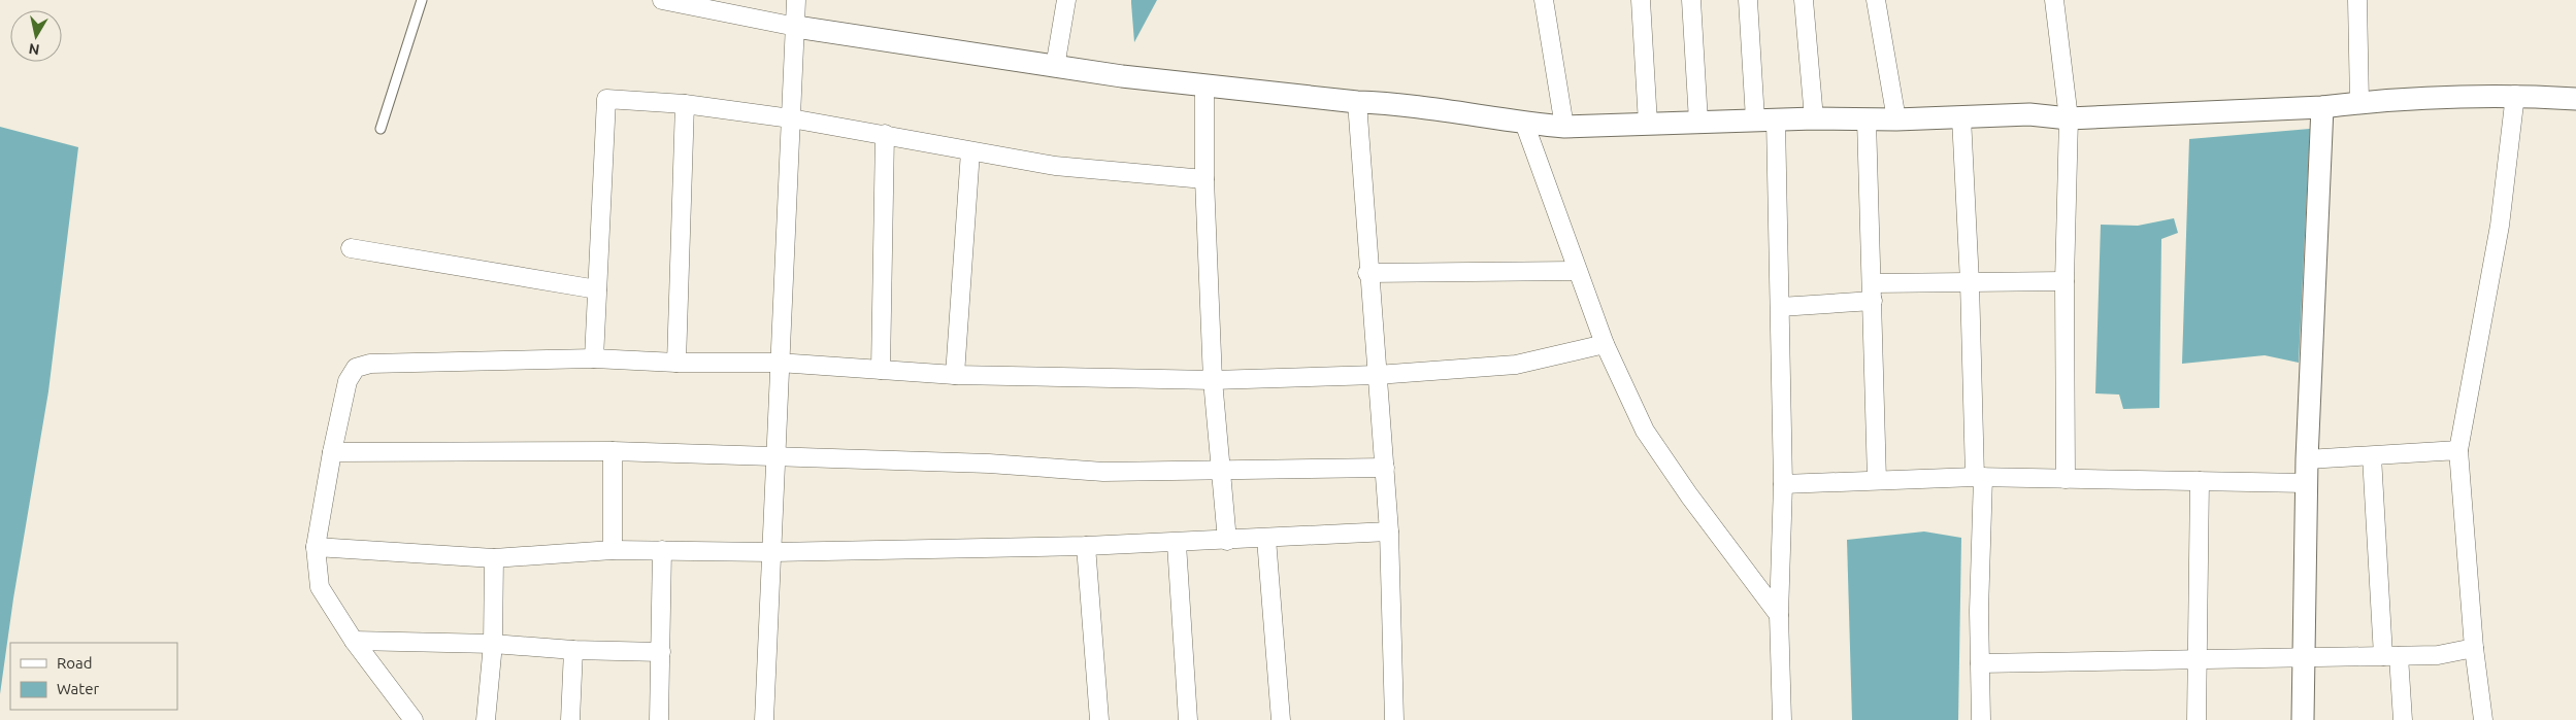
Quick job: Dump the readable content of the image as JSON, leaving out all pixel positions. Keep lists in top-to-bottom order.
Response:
{
  "legend": ["Road", "Water"],
  "north": "bottom"
}
